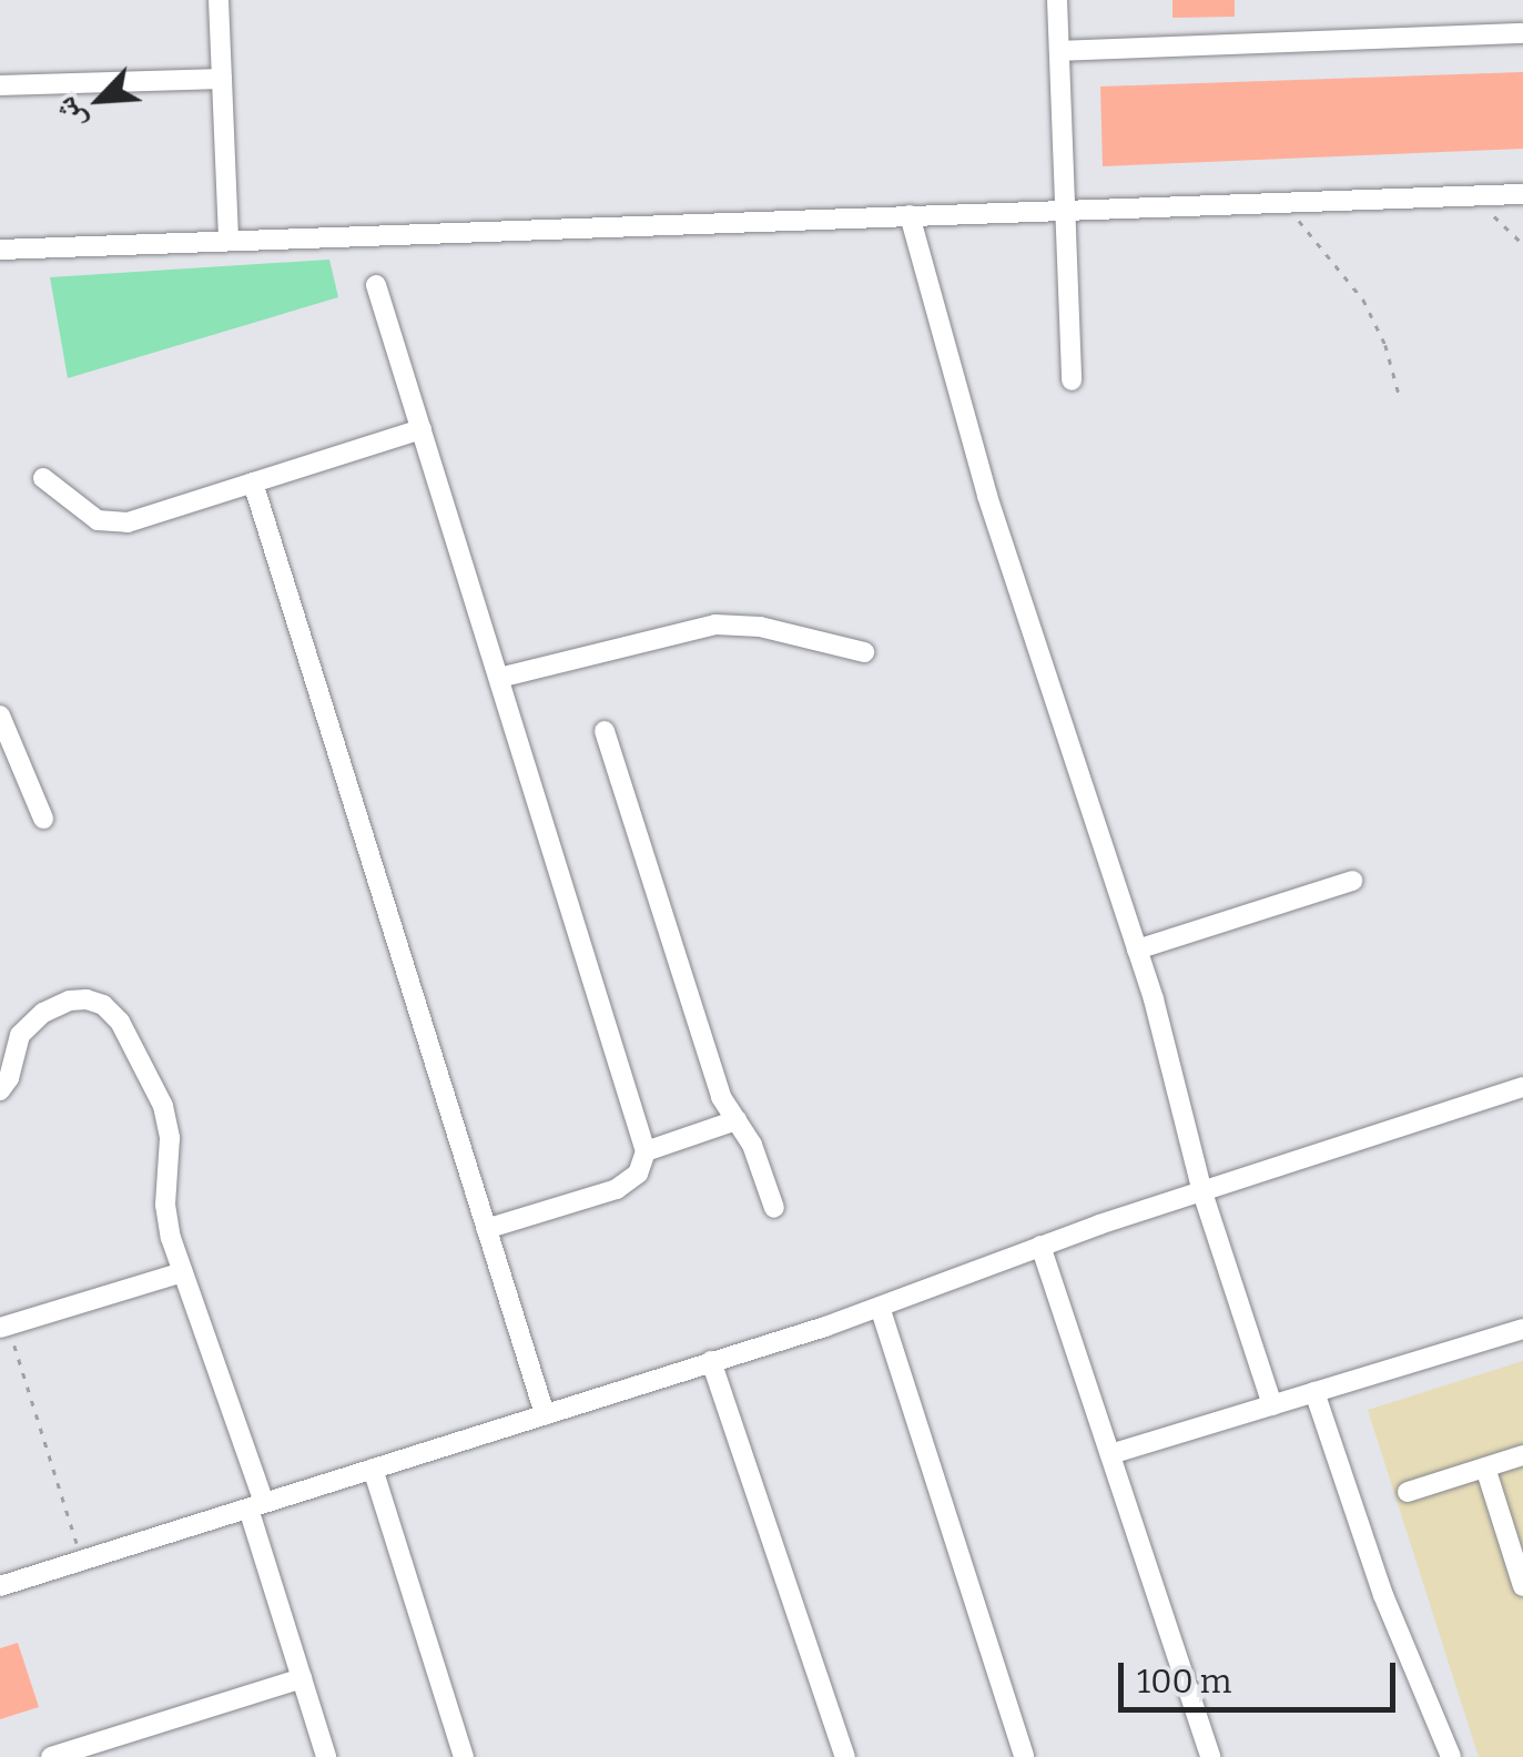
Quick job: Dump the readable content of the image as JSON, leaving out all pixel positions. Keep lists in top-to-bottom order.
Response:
{
  "scale_bar": "100 m",
  "north": "bottom left"
}
